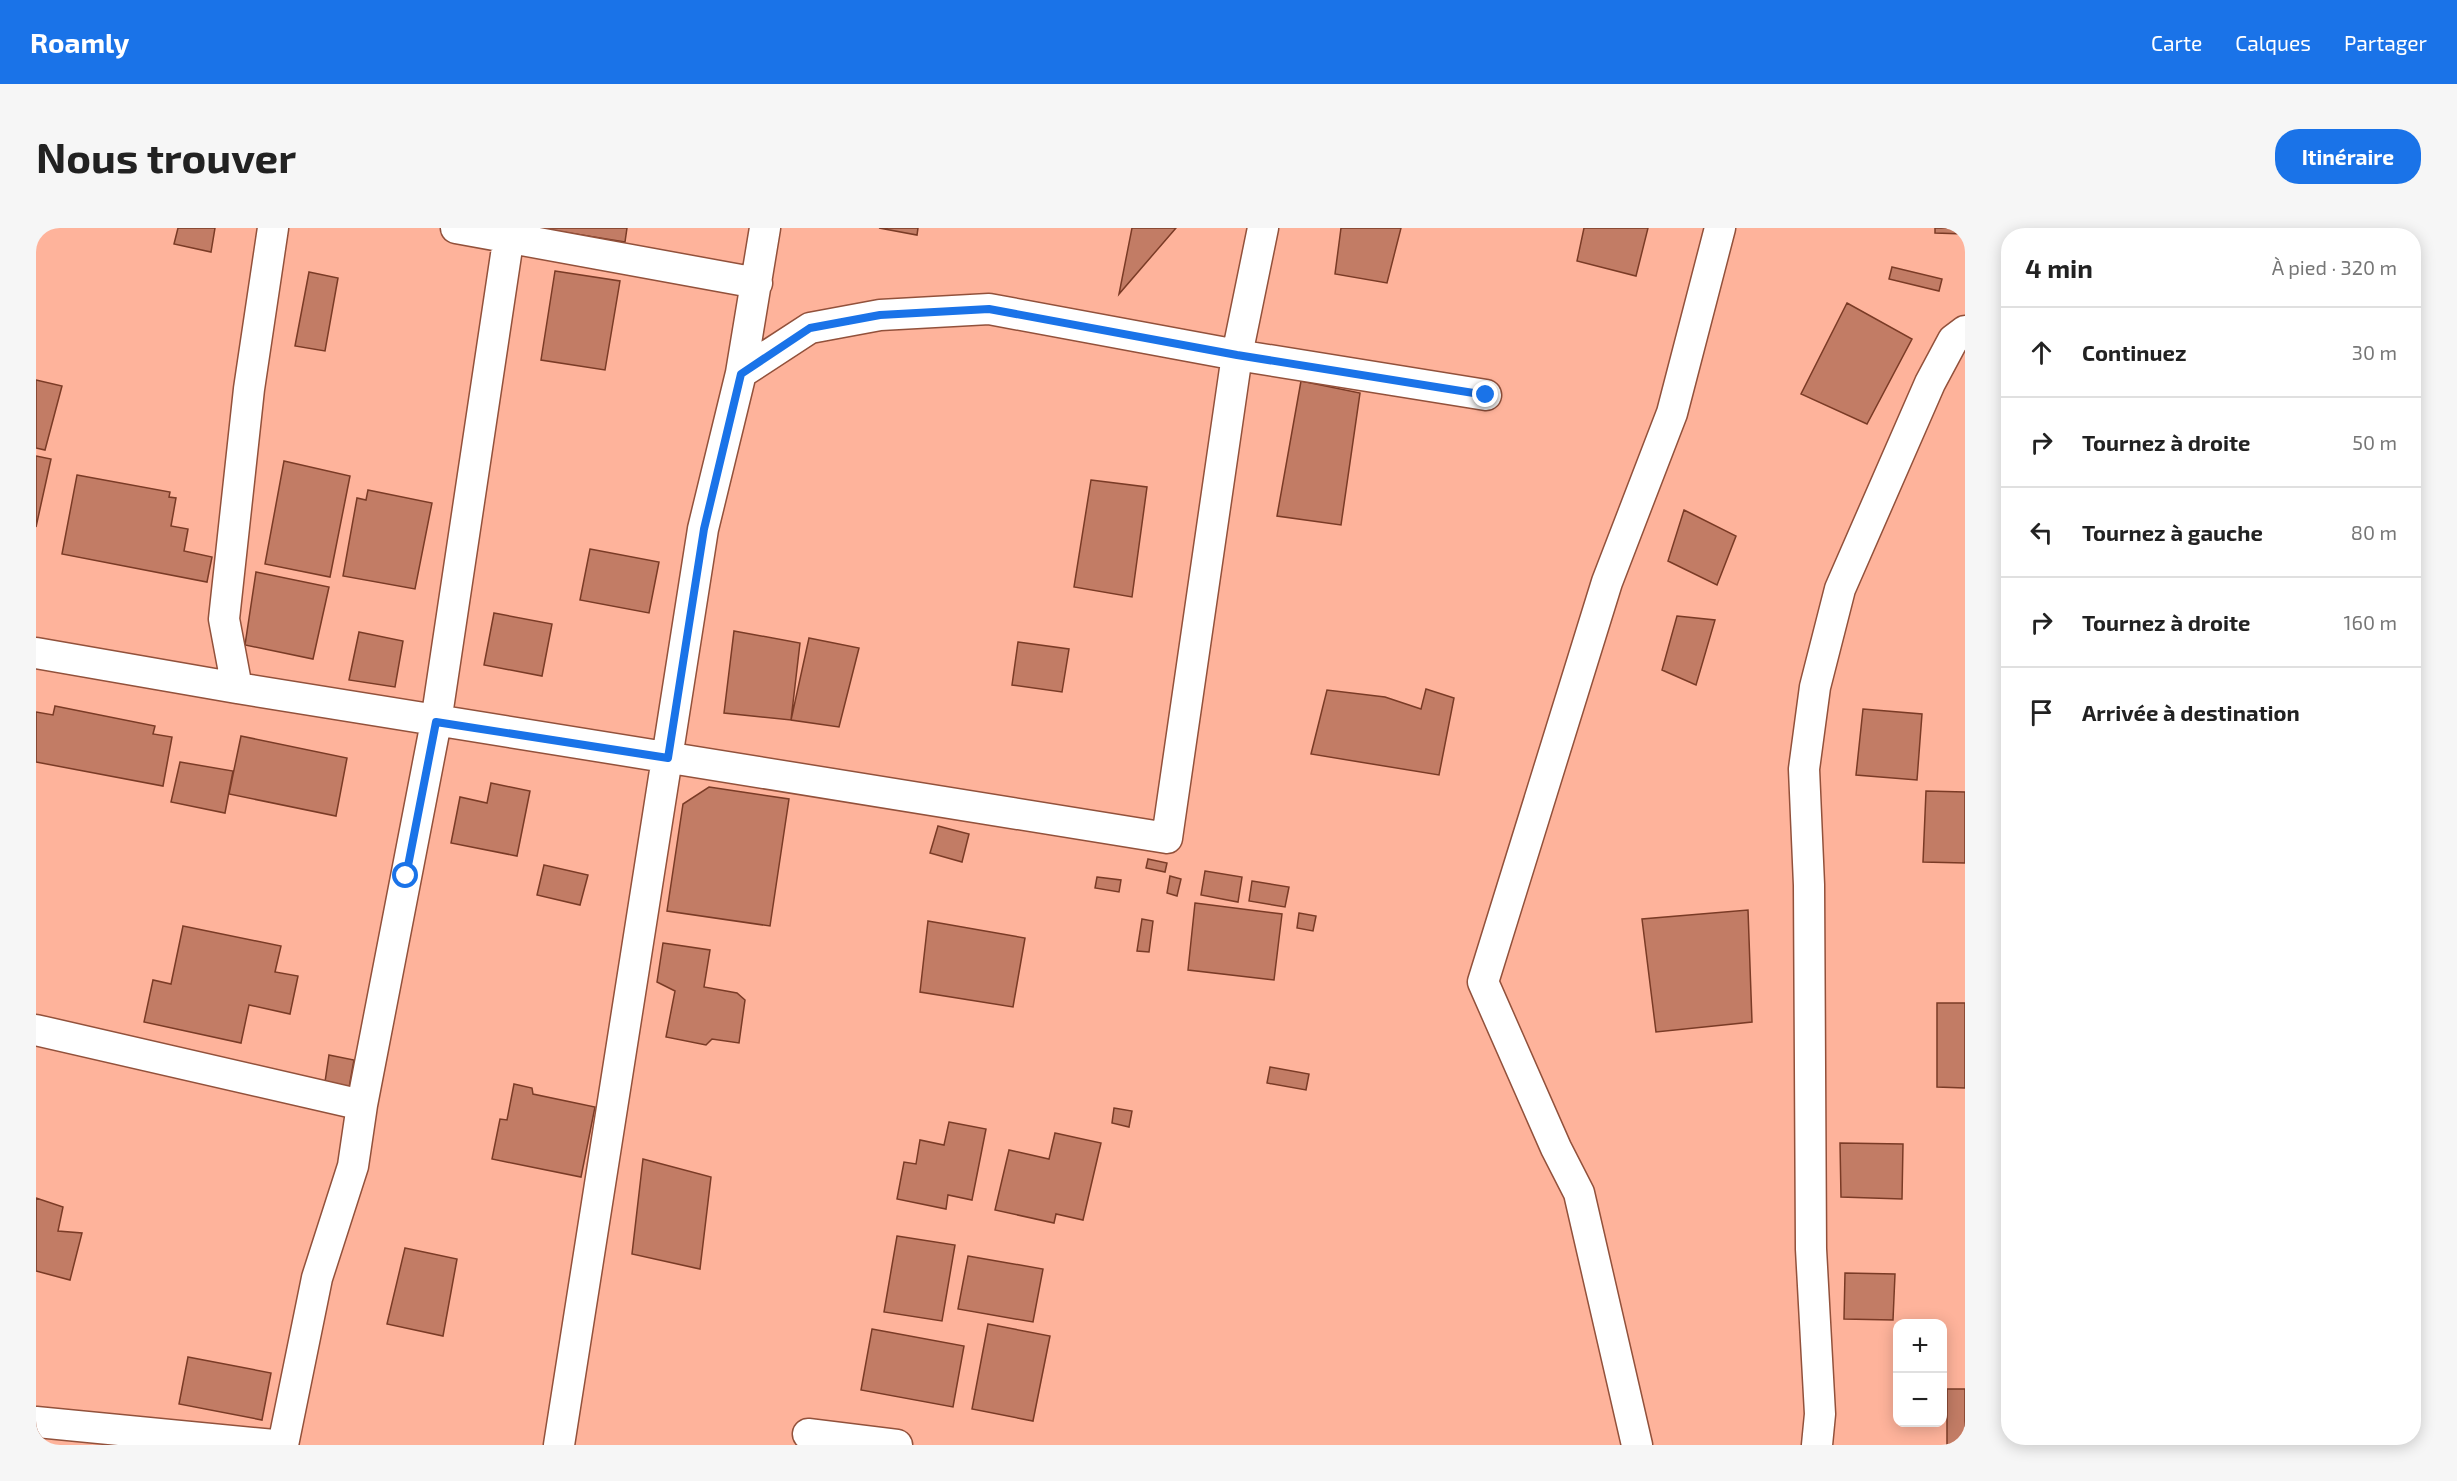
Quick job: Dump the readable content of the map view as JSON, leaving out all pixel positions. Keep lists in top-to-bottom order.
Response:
{
  "page": {
    "header": "Roamly",
    "nav": ["Carte", "Calques", "Partager"],
    "buttons": "Itinéraire",
    "title": "Nous trouver",
    "heading": ["4 min", "À pied · 320 m"],
    "list": [
      ["Continuez", "30 m"],
      ["Tournez à droite", "50 m"],
      ["Tournez à gauche", "80 m"],
      ["Tournez à droite", "160 m"],
      "Arrivée à destination"
    ],
    "map_buttons": ["+", "−"]
  }
}
